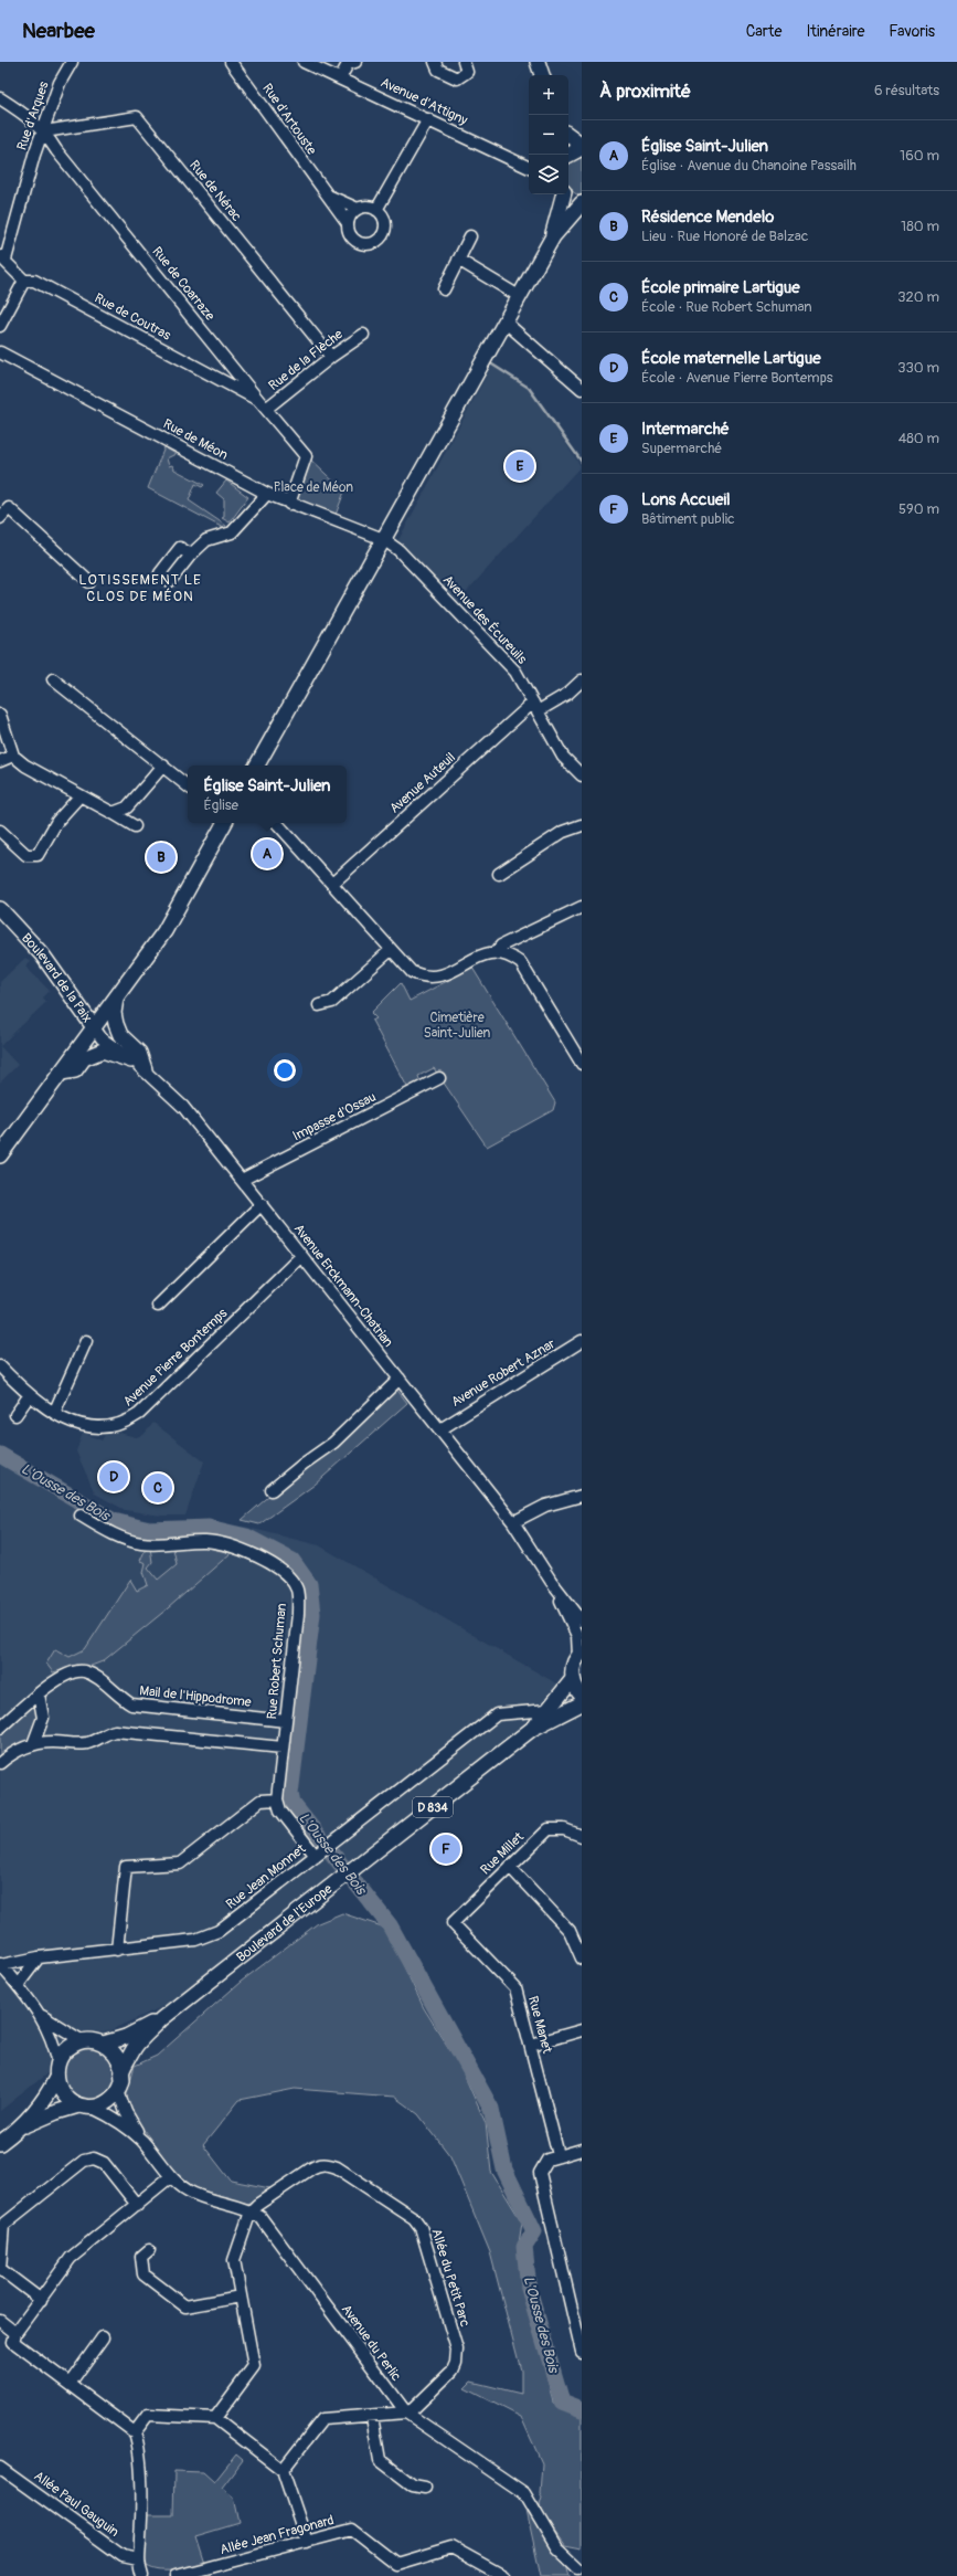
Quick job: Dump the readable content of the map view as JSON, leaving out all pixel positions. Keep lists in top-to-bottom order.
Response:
{
  "streets": {
    "main road": ["Boulevard de la Paix", "D 834", "Boulevard de l'Europe"],
    "street": [
      "Avenue d'Attigny",
      "Rue d'Arques",
      "Rue d'Artouste",
      "Rue de Nérac",
      "Rue de Coarraze",
      "Rue de Coutras",
      "Rue de la Flèche",
      "Rue de Méon",
      "Avenue des Écureuils",
      "Avenue Auteuil",
      "Impasse d'Ossau",
      "Avenue Erckmann-Chatrian",
      "Avenue Pierre Bontemps",
      "Avenue Robert Aznar",
      "Rue Robert Schuman",
      "Mail de l'Hippodrome",
      "Rue Millet",
      "Rue Jean Monnet",
      "Rue Manet",
      "Allée du Petit Parc",
      "Avenue du Perlic",
      "Allée Paul Gauguin",
      "Allée Jean Fragonard"
    ]
  },
  "crossings": [
    ["Rue d'Arques", "Rue de Nérac"],
    ["Rue d'Arques", "Rue de Coarraze"],
    ["Rue de Nérac", "Rue de Coarraze"],
    ["Rue de Nérac", "Rue de la Flèche"],
    ["Rue de Coarraze", "Rue de Coutras"],
    ["Rue de Coarraze", "Rue de la Flèche"],
    ["Rue de Coarraze", "Rue de Méon"],
    ["Rue de Méon", "Avenue des Écureuils"],
    ["Avenue des Écureuils", "Avenue Auteuil"],
    ["Boulevard de la Paix", "Avenue Erckmann-Chatrian"],
    ["Impasse d'Ossau", "Avenue Erckmann-Chatrian"],
    ["Avenue Erckmann-Chatrian", "Avenue Pierre Bontemps"],
    ["Avenue Erckmann-Chatrian", "Avenue Robert Aznar"],
    ["Rue Robert Schuman", "Mail de l'Hippodrome"],
    ["Rue Millet", "Rue Manet"],
    ["Rue Jean Monnet", "Boulevard de l'Europe"],
    ["Boulevard de l'Europe", "Avenue du Perlic"],
    ["Allée du Petit Parc", "Avenue du Perlic"]
  ],
  "districts": ["LOTISSEMENT LE CLOS DE MÉON"],
  "water": ["L'Ousse des Bois"],
  "parks": ["Place de Méon", "Cimetière Saint-Julien"],
  "page": {
    "header": "Nearbee",
    "nav": ["Carte", "Itinéraire", "Favoris"],
    "heading": ["À proximité", "6 résultats"],
    "map_buttons": ["+", "−"],
    "list": [
      {
        "mark": "A",
        "name": "Église Saint-Julien",
        "note": "Église · Avenue du Chanoine Passailh",
        "value": "160 m"
      },
      {
        "mark": "B",
        "name": "Résidence Mendelo",
        "note": "Lieu · Rue Honoré de Balzac",
        "value": "180 m"
      },
      {
        "mark": "C",
        "name": "École primaire Lartigue",
        "note": "École · Rue Robert Schuman",
        "value": "320 m"
      },
      {
        "mark": "D",
        "name": "École maternelle Lartigue",
        "note": "École · Avenue Pierre Bontemps",
        "value": "330 m"
      },
      {
        "mark": "E",
        "name": "Intermarché",
        "note": "Supermarché",
        "value": "480 m"
      },
      {
        "mark": "F",
        "name": "Lons Accueil",
        "note": "Bâtiment public",
        "value": "590 m"
      }
    ],
    "pins": [
      "E",
      "A",
      "B",
      "D",
      "C",
      "F"
    ],
    "popup": ["Église Saint-Julien", "Église"]
  }
}
